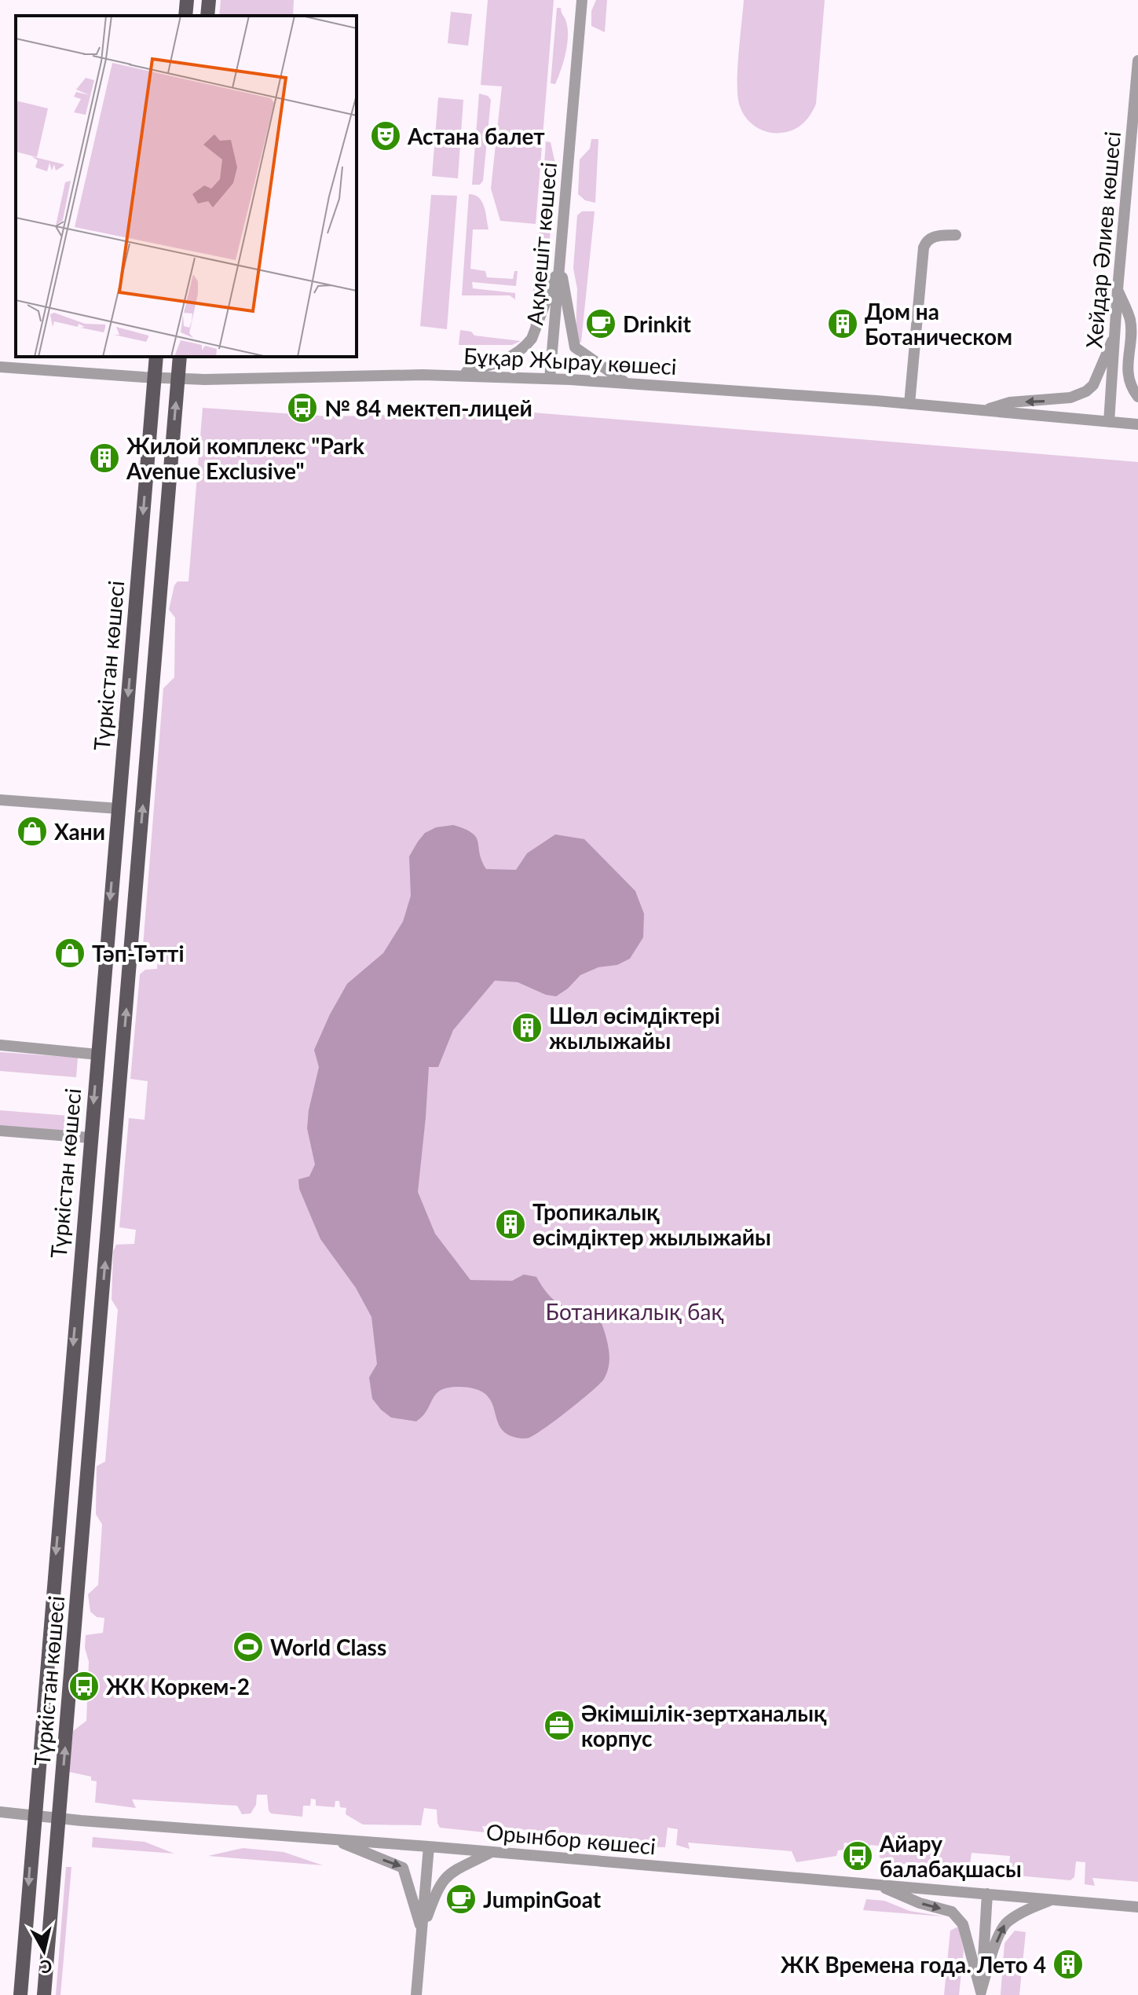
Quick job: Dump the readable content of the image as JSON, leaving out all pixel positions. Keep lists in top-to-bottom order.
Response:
{
  "streets": {
    "main road": ["Түркістан көшесі"],
    "street": [
      "Хейдар Әлиев көшесі",
      "Ақмешіт көшесі",
      "Бұқар Жырау көшесі",
      "Орынбор көшесі"
    ]
  },
  "crossings": [
    ["Хейдар Әлиев көшесі", "Бұқар Жырау көшесі"],
    ["Ақмешіт көшесі", "Бұқар Жырау көшесі"],
    ["Бұқар Жырау көшесі", "Түркістан көшесі"],
    ["Түркістан көшесі", "Орынбор көшесі"]
  ],
  "parks": ["Ботаникалық бақ"],
  "places": {
    "theatre": ["Астана балет"],
    "cafe": ["Drinkit", "JumpinGoat"],
    "building": [
      "Дом на Ботаническом",
      "Жилой комплекс \"Park Avenue Exclusive\"",
      "Шөл өсімдіктері жылыжайы",
      "Тропикалық өсімдіктер жылыжайы",
      "ЖК Времена года. Лето 4"
    ],
    "bus stop": ["№ 84 мектеп-лицей", "ЖК Коркем-2", "Айару балабақшасы"],
    "shop": ["Хани", "Тәп-Тәтті"],
    "sports": ["World Class"],
    "office": ["Әкімшілік-зертханалық корпус"]
  },
  "north": "bottom"
}
